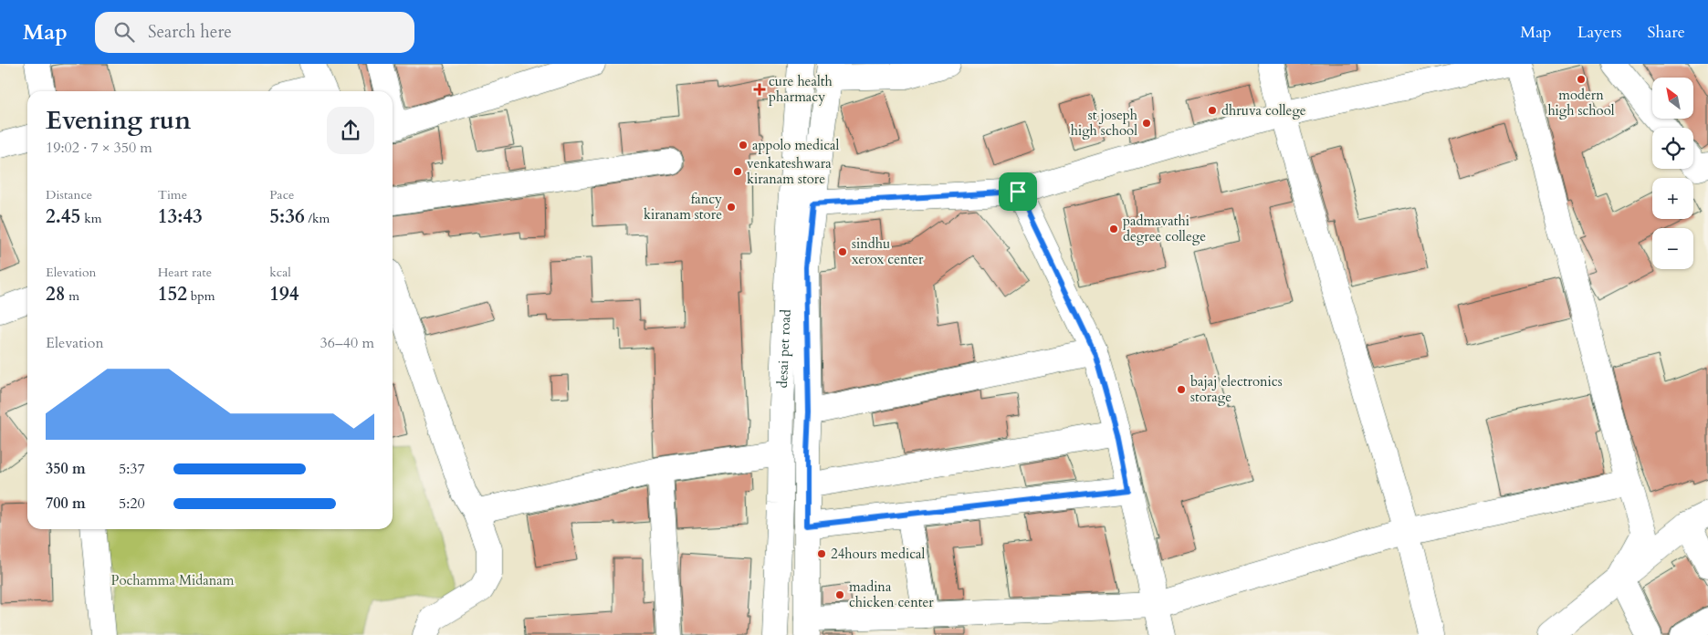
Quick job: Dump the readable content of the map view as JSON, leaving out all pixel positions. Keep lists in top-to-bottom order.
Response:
{
  "streets": {
    "street": ["desai pet road"]
  },
  "parks": ["Pochamma Midanam"],
  "places": {
    "other": [
      "modern high school",
      "dhruva college",
      "st joseph high school",
      "appolo medical",
      "venkateshwara kiranam store",
      "fancy kiranam store",
      "padmavathi degree college",
      "sindhu xerox center",
      "bajaj electronics storage",
      "24hours medical",
      "madina chicken center"
    ],
    "health": ["cure health pharmacy"]
  },
  "north": "top left",
  "page": {
    "header": "Map",
    "search": "Search here",
    "nav": ["Map", "Layers", "Share"],
    "map_buttons": ["+", "−"],
    "heading": ["Evening run", "19:02 · 7 × 350 m"],
    "stats": [
      ["Distance", "2.45 km"],
      ["Time", "13:43"],
      ["Pace", "5:36 /km"],
      ["Elevation", "28 m"],
      ["Heart rate", "152 bpm"],
      ["kcal", "194"]
    ],
    "chart": ["Elevation", "36–40 m"],
    "list": [
      {
        "name": "350 m",
        "note": "5:37"
      },
      {
        "name": "700 m",
        "note": "5:20"
      }
    ]
  }
}
